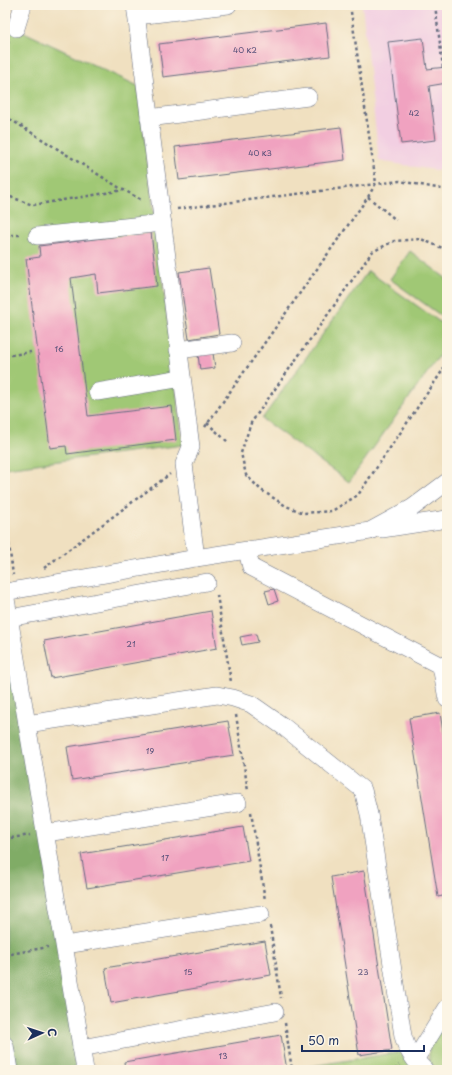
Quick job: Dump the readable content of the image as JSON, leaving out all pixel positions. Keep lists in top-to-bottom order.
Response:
{
  "house_numbers": [
    "40 к2",
    "42",
    "40 к3",
    "16",
    "21",
    "19",
    "17",
    "15",
    "23",
    "13"
  ],
  "scale_bar": "50 m",
  "north": "right"
}
